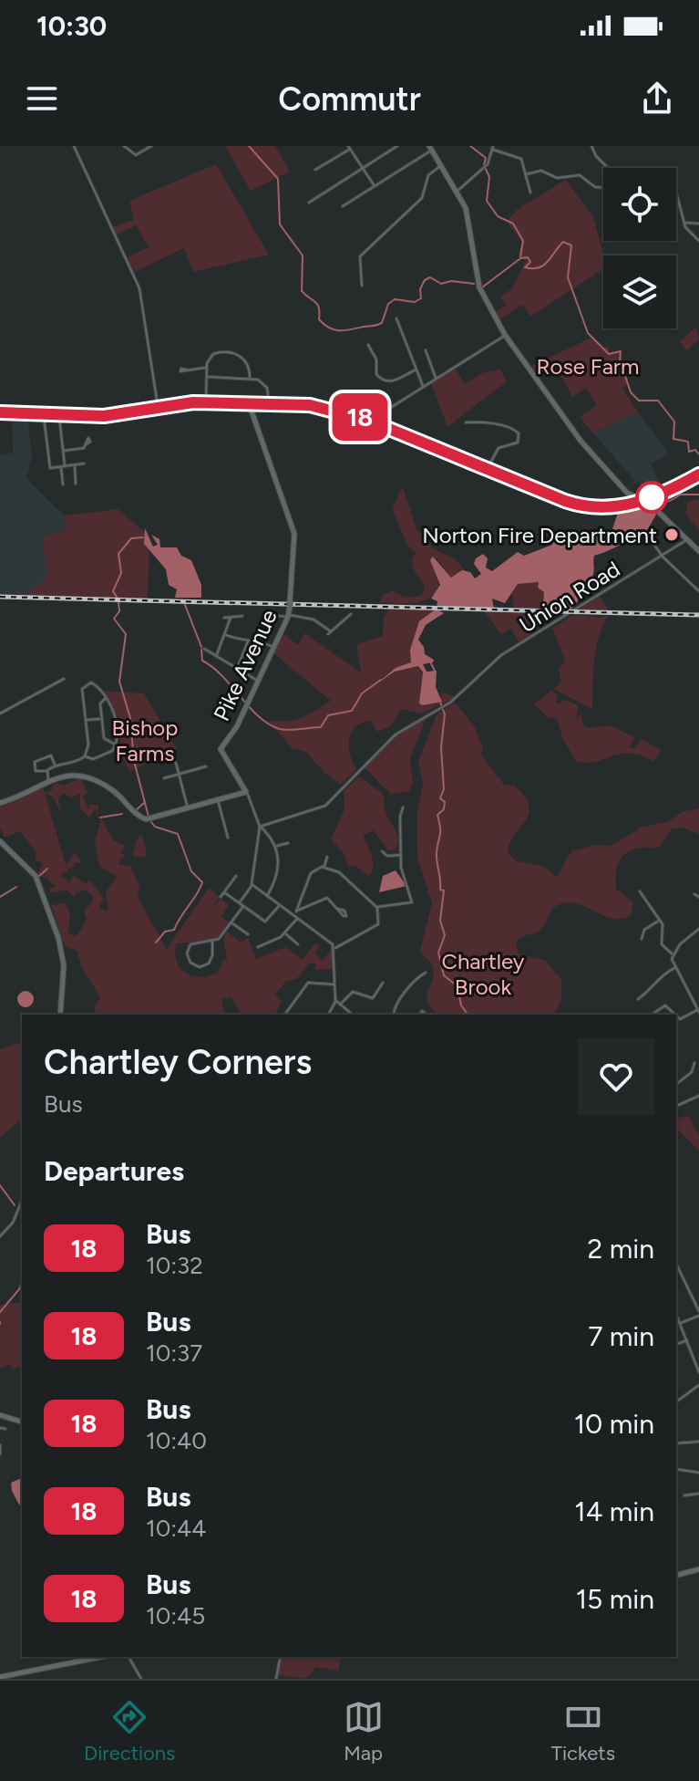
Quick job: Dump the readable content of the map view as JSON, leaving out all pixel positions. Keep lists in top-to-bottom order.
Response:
{
  "streets": {
    "street": ["Union Road", "Pike Avenue"]
  },
  "crossings": [
    ["Union Road", "Pike Avenue"]
  ],
  "parks": ["Rose Farm", "Bishop Farms", "Chartley Brook"],
  "places": ["Norton Fire Department"],
  "lines": ["bus line 18"],
  "page": {
    "status": "10:30",
    "header": "Commutr",
    "on_map": "18",
    "heading": [
      ["Chartley Corners", "Bus"],
      "Departures"
    ],
    "list": [
      {
        "mark": "18",
        "name": "Bus",
        "note": "10:32",
        "value": "2 min"
      },
      {
        "mark": "18",
        "name": "Bus",
        "note": "10:37",
        "value": "7 min"
      },
      {
        "mark": "18",
        "name": "Bus",
        "note": "10:40",
        "value": "10 min"
      },
      {
        "mark": "18",
        "name": "Bus",
        "note": "10:44",
        "value": "14 min"
      },
      {
        "mark": "18",
        "name": "Bus",
        "note": "10:45",
        "value": "15 min"
      }
    ],
    "tabs": ["Directions", "Map", "Tickets"]
  }
}
